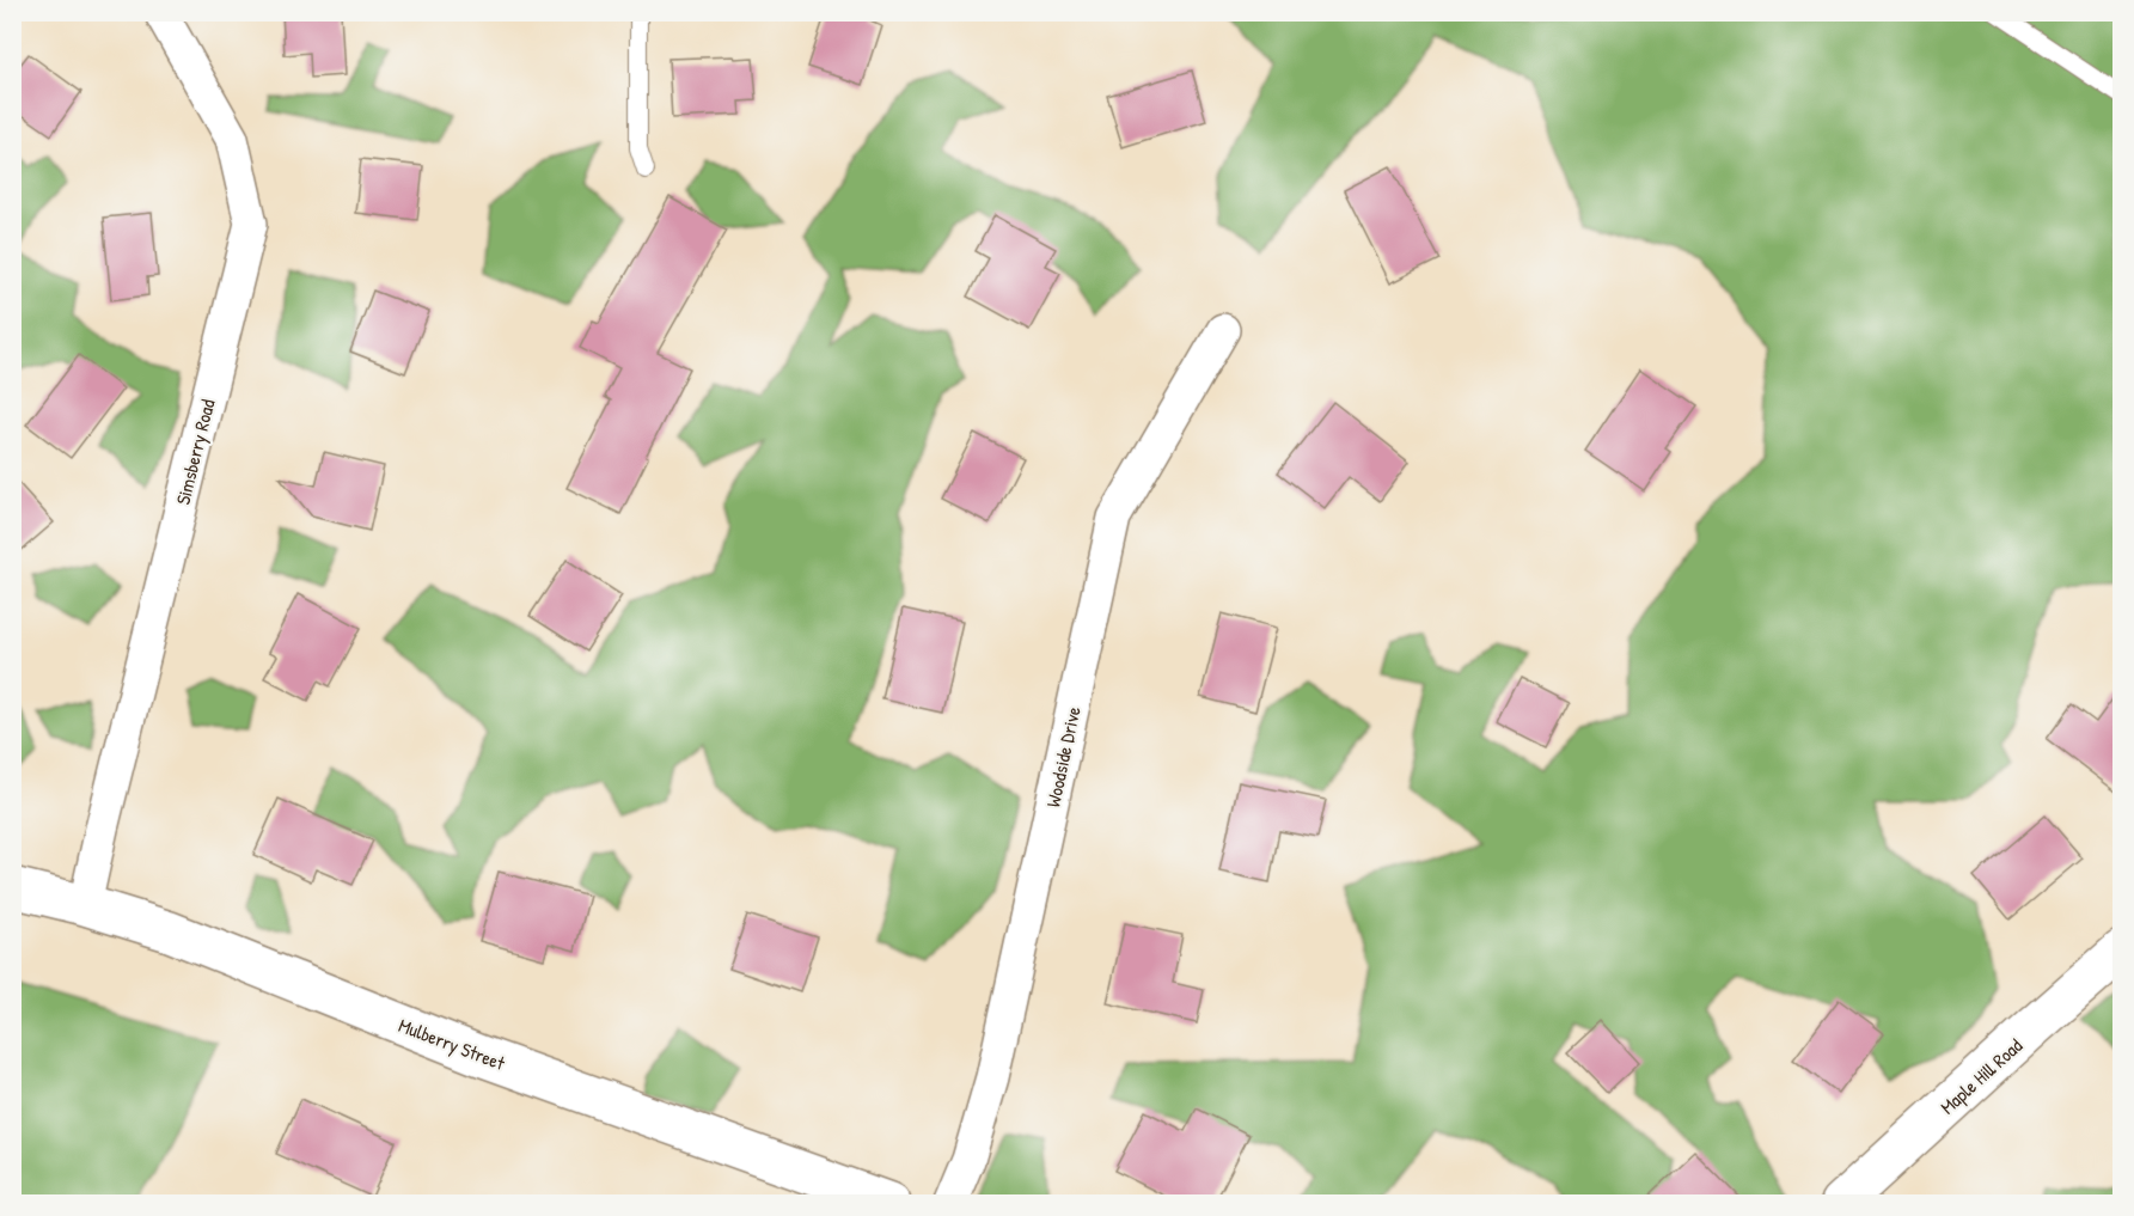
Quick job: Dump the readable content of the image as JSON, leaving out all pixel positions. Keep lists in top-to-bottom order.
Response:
{
  "streets": {
    "street": [
      "Simsberry Road",
      "Woodside Drive",
      "Mulberry Street",
      "Maple Hill Road"
    ]
  },
  "crossings": [
    ["Simsberry Road", "Mulberry Street"]
  ]
}
